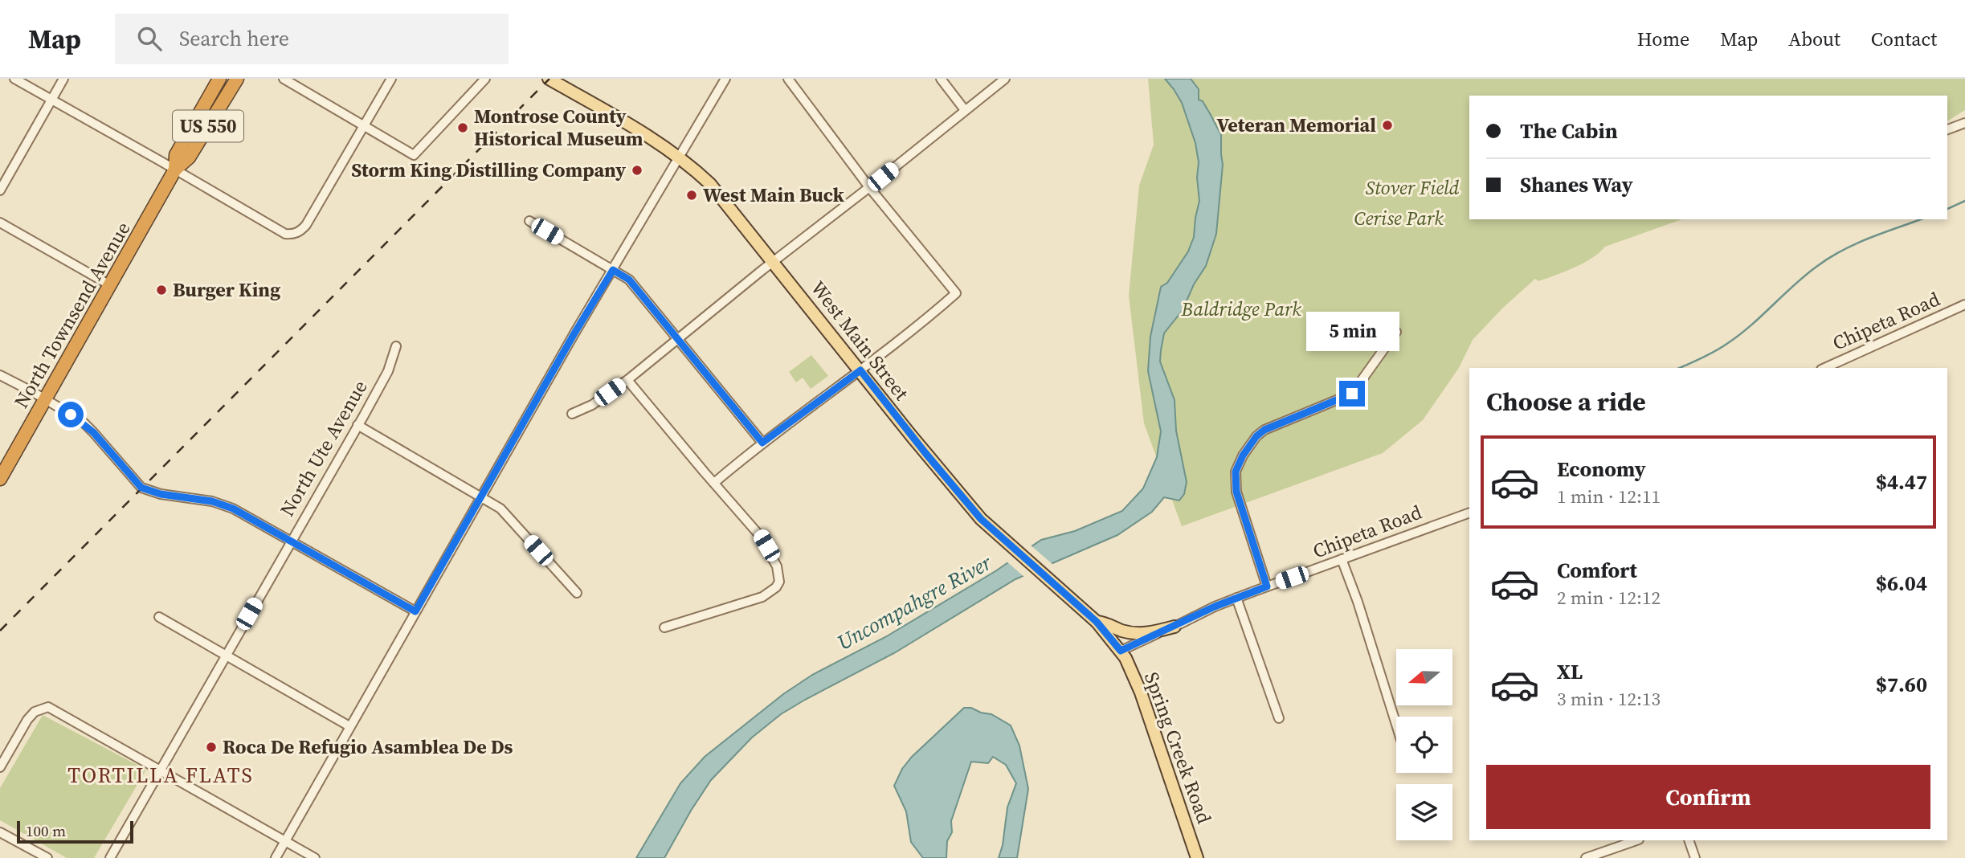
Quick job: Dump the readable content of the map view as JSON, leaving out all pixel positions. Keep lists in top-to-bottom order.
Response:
{
  "streets": {
    "highway": ["US 550", "North Townsend Avenue"],
    "main road": ["West Main Street", "Spring Creek Road"],
    "street": ["Chipeta Road", "North Ute Avenue"]
  },
  "crossings": [
    ["Chipeta Road", "West Main Street"],
    ["Chipeta Road", "Spring Creek Road"],
    ["West Main Street", "Spring Creek Road"]
  ],
  "districts": ["TORTILLA FLATS"],
  "water": ["Uncompahgre River"],
  "parks": ["Stover Field", "Cerise Park", "Baldridge Park"],
  "places": [
    "Veteran Memorial",
    "Montrose County Historical Museum",
    "Storm King Distilling Company",
    "West Main Buck",
    "Burger King",
    "Roca De Refugio Asamblea De Ds"
  ],
  "scale_bar": "100 m",
  "north": "left",
  "page": {
    "header": "Map",
    "search": "Search here",
    "nav": [
      "Home",
      "Map",
      "About",
      "Contact"
    ],
    "banner": ["The Cabin", "Shanes Way"],
    "bubble": "5 min",
    "heading": "Choose a ride",
    "list": [
      {
        "name": "Economy",
        "note": "1 min · 12:11",
        "value": "$4.47"
      },
      {
        "name": "Comfort",
        "note": "2 min · 12:12",
        "value": "$6.04"
      },
      {
        "name": "XL",
        "note": "3 min · 12:13",
        "value": "$7.60"
      }
    ],
    "buttons": "Confirm",
    "scale": "100 m"
  }
}
